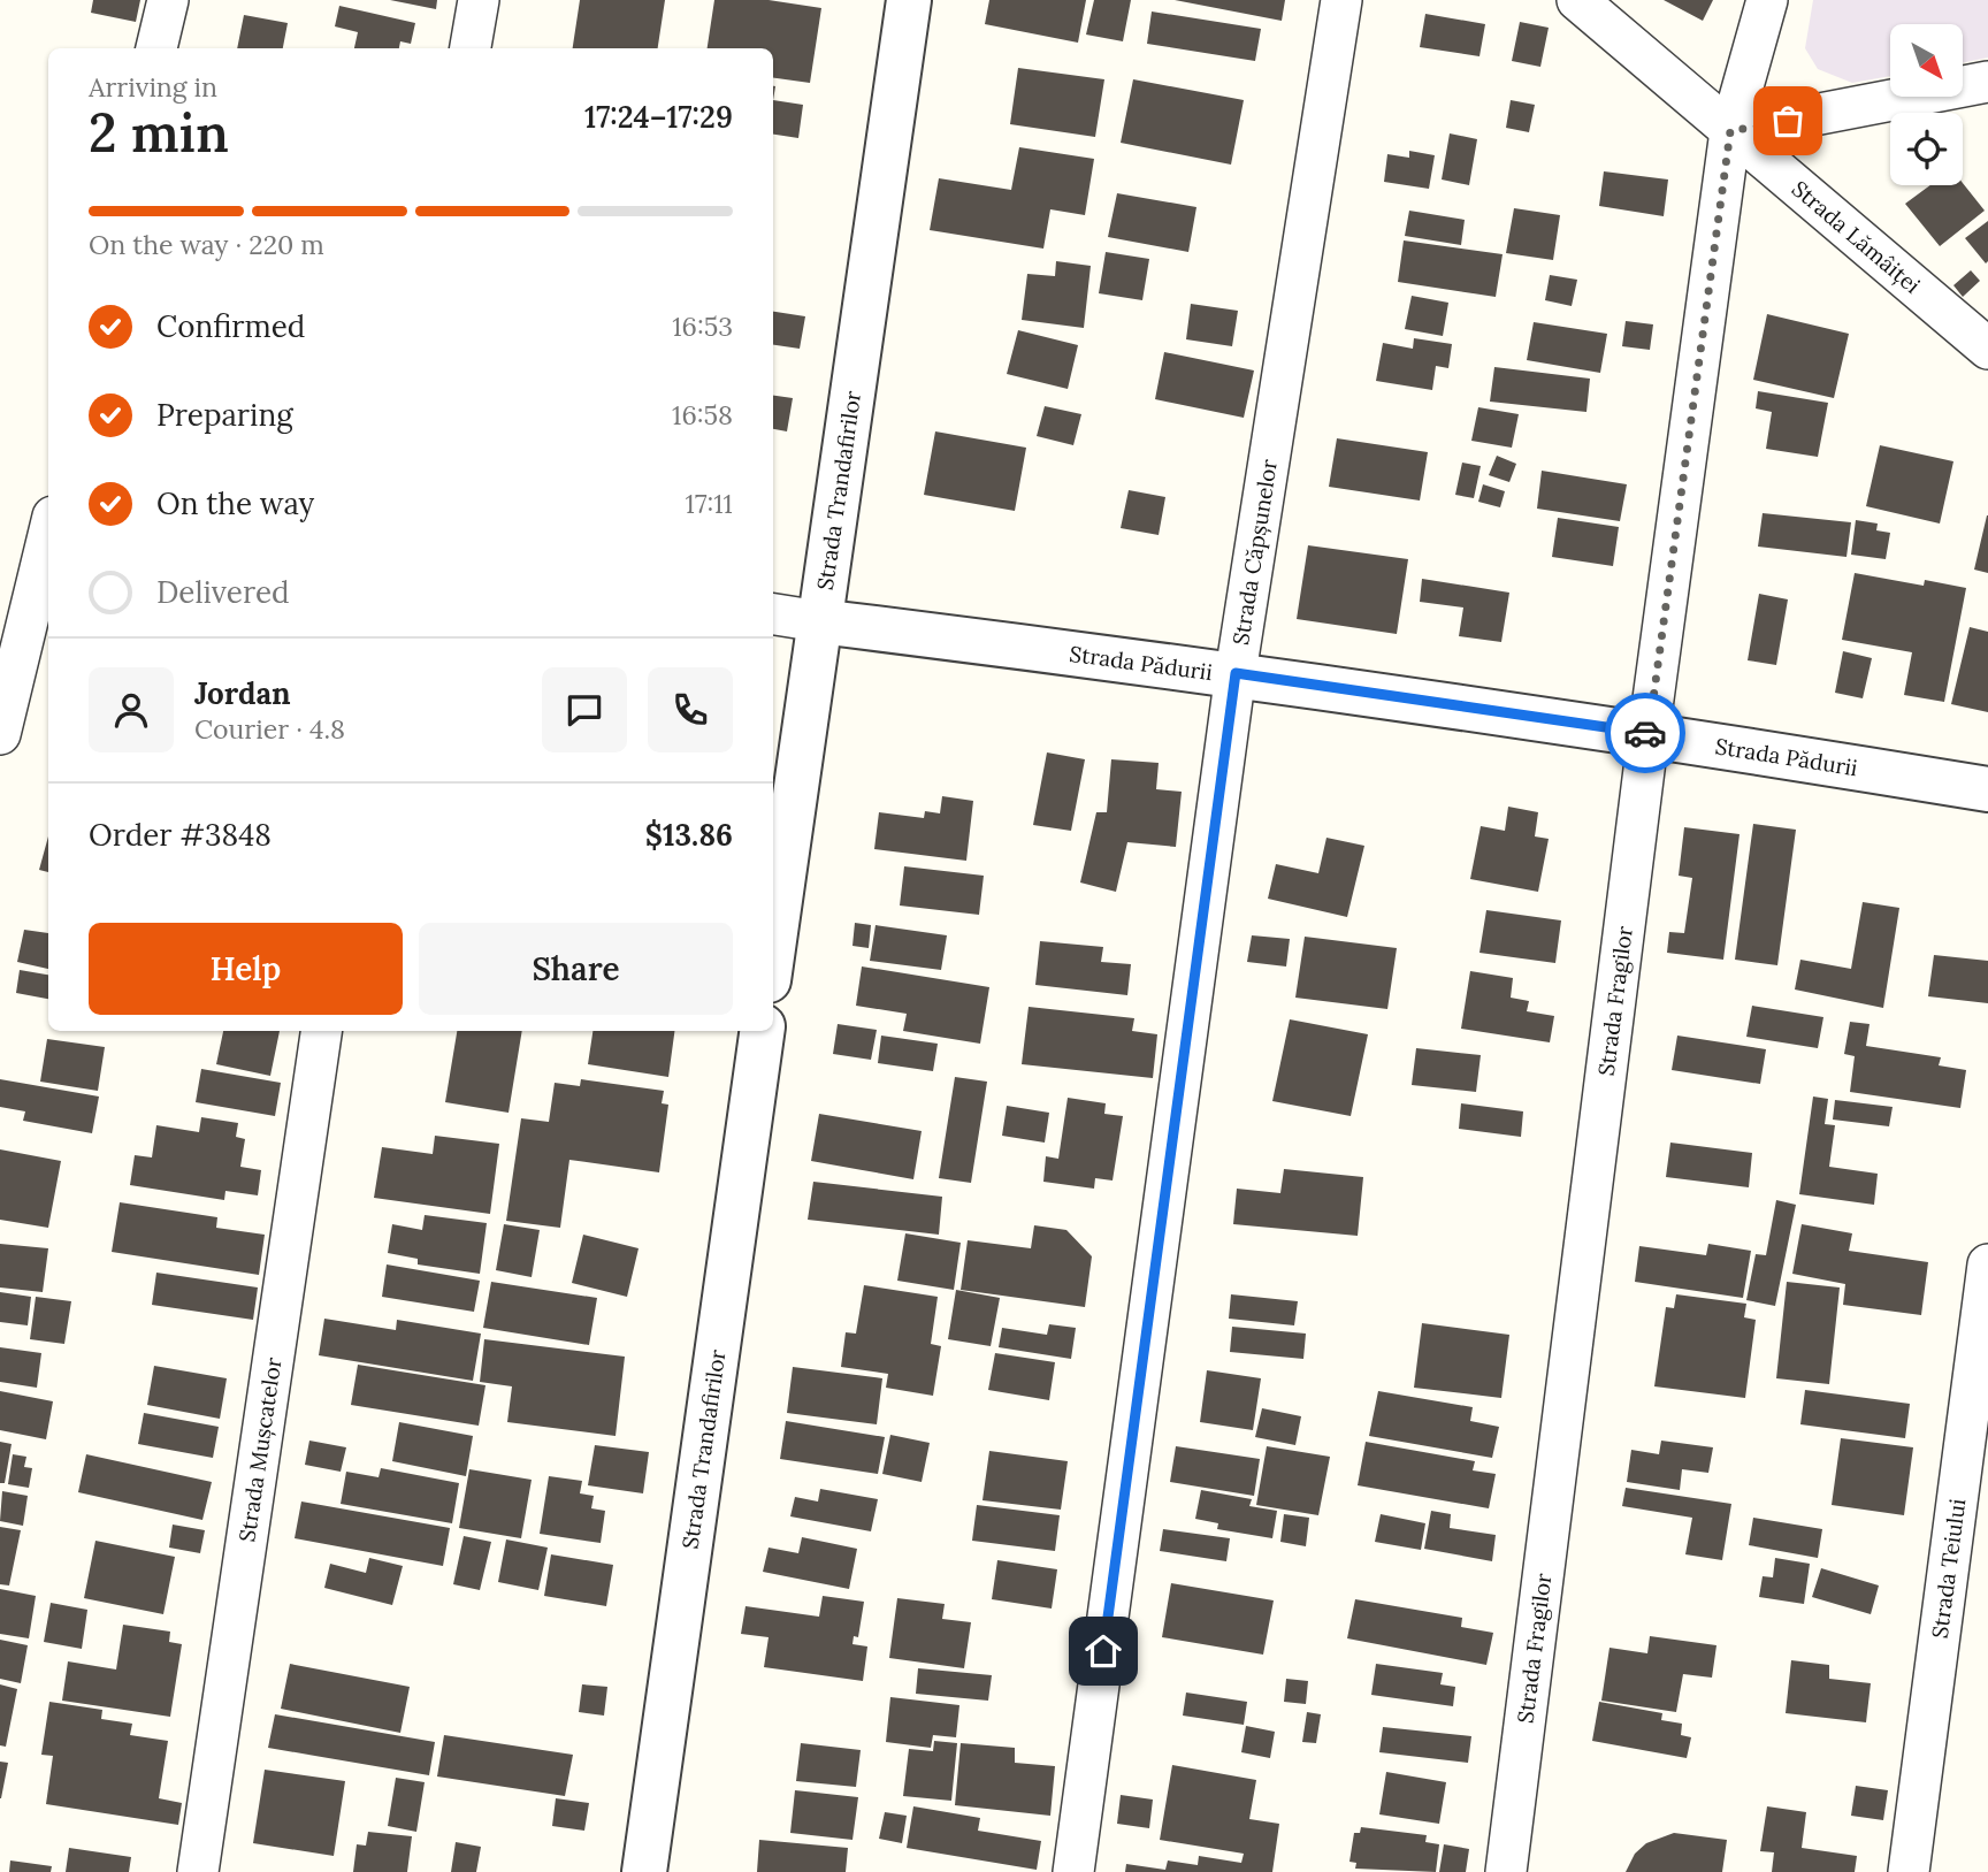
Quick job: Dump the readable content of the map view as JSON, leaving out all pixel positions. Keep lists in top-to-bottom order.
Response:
{
  "streets": {
    "street": [
      "Strada Lămâiței",
      "Strada Trandafirilor",
      "Strada Căpșunelor",
      "Strada Pădurii",
      "Strada Fragilor",
      "Strada Mușcatelor",
      "Strada Teiului"
    ]
  },
  "crossings": [
    ["Strada Lămâiței", "Strada Fragilor"],
    ["Strada Trandafirilor", "Strada Pădurii"],
    ["Strada Căpșunelor", "Strada Pădurii"],
    ["Strada Pădurii", "Strada Fragilor"]
  ],
  "north": "bottom right",
  "page": {
    "heading": ["2 min", "Arriving in", "17:24–17:29"],
    "panel": [
      "Jordan",
      "Courier · 4.8",
      "Order #3848",
      "$13.86"
    ],
    "bar": "On the way · 220 m",
    "list": [
      ["Confirmed", "16:53"],
      ["Preparing", "16:58"],
      ["On the way", "17:11"],
      "Delivered"
    ],
    "buttons": ["Help", "Share"]
  }
}
